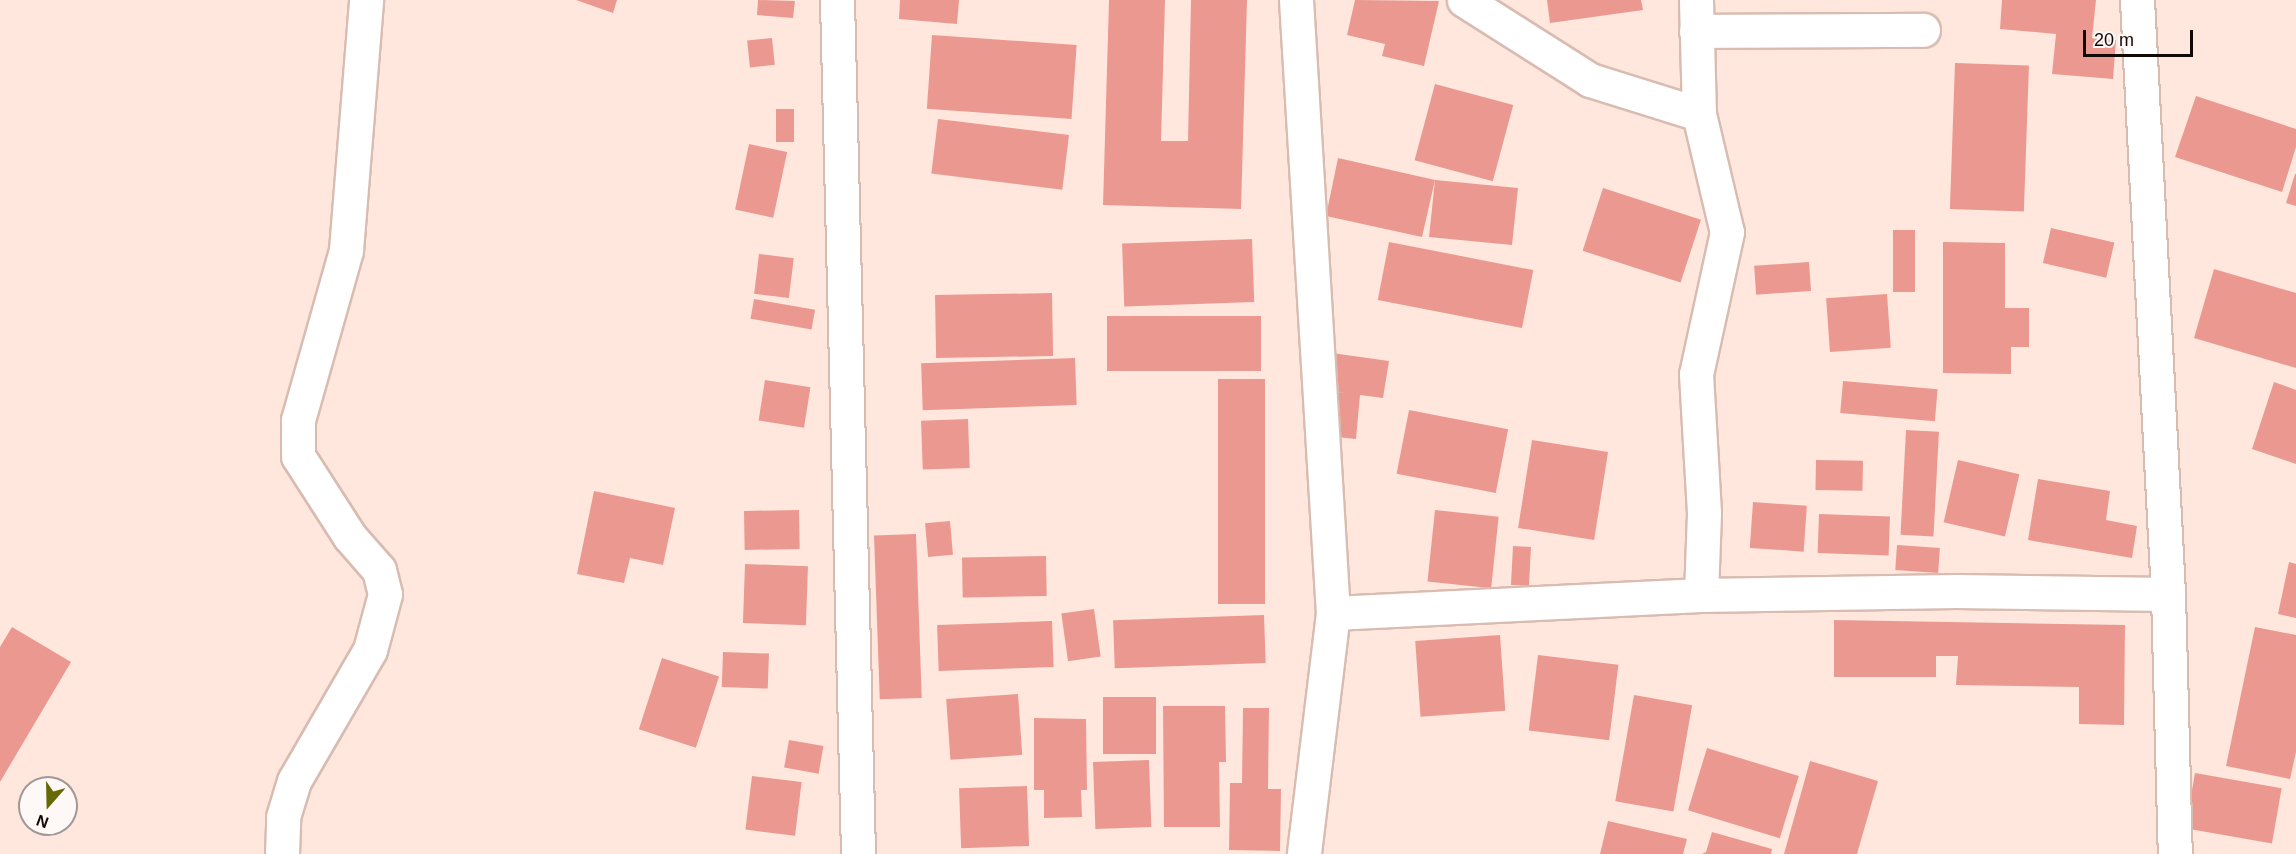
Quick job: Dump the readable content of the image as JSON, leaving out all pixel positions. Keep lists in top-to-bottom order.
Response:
{
  "scale_bar": "20 m",
  "north": "bottom"
}
